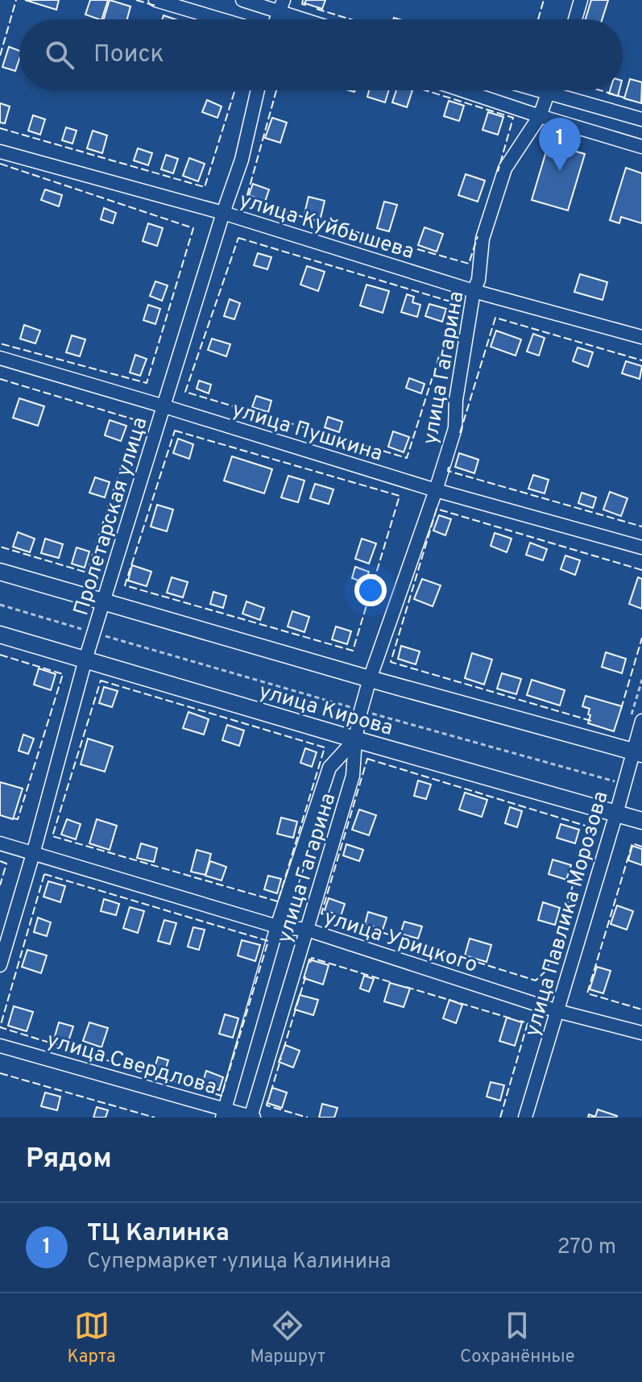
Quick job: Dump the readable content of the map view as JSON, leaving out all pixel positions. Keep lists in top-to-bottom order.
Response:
{
  "streets": {
    "main road": ["улица Кирова"],
    "street": [
      "улица Куйбышева",
      "улица Гагарина",
      "улица Пушкина",
      "Пролетарская улица",
      "улица Павлика Морозова",
      "улица Урицкого",
      "улица Свердлова"
    ]
  },
  "crossings": [
    ["улица Куйбышева", "улица Гагарина"],
    ["улица Куйбышева", "Пролетарская улица"],
    ["улица Гагарина", "улица Пушкина"],
    ["улица Гагарина", "улица Кирова"],
    ["улица Гагарина", "улица Урицкого"],
    ["улица Гагарина", "улица Свердлова"],
    ["улица Пушкина", "Пролетарская улица"],
    ["Пролетарская улица", "улица Кирова"],
    ["Пролетарская улица", "улица Урицкого"],
    ["улица Кирова", "улица Павлика Морозова"],
    ["улица Павлика Морозова", "улица Урицкого"]
  ],
  "page": {
    "search": "Поиск",
    "pins": "1",
    "heading": "Рядом",
    "list": [
      {
        "mark": "1",
        "name": "ТЦ Калинка",
        "note": "Супермаркет · улица Калинина",
        "value": "270 m"
      }
    ],
    "nav": ["Карта", "Маршрут", "Сохранённые"]
  }
}
